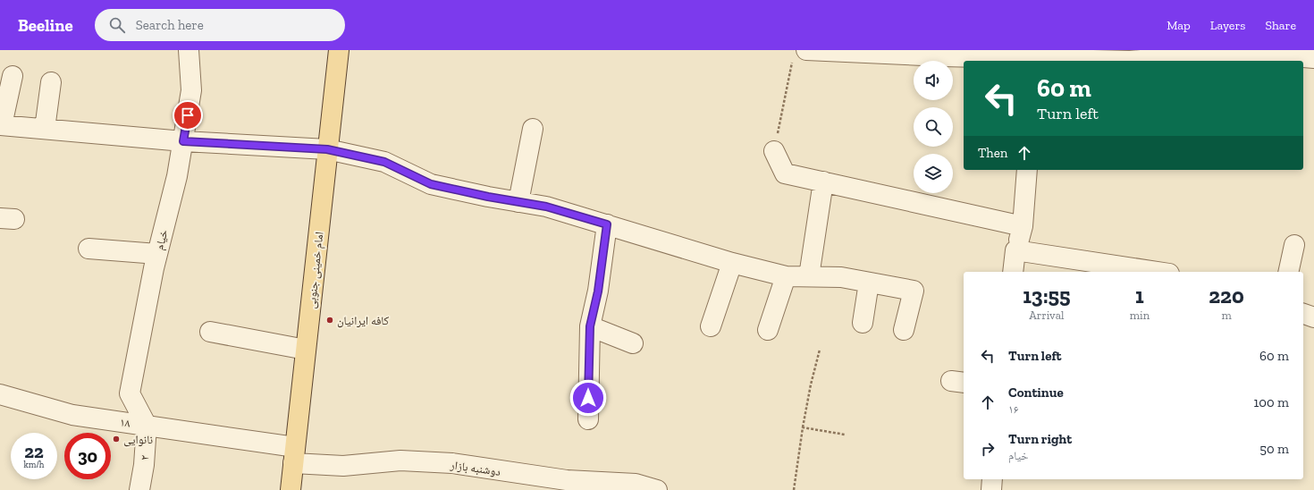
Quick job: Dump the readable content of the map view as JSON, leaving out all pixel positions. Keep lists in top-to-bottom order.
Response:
{
  "streets": {
    "main road": ["امام خمینی جنوبی"],
    "street": [
      "خیام",
      "۱۸",
      "۲",
      "دوشنبه بازار"
    ]
  },
  "crossings": [
    ["خیام", "۱۸"],
    ["خیام", "۲"],
    ["امام خمینی جنوبی", "۱۸"],
    ["امام خمینی جنوبی", "دوشنبه بازار"],
    ["۱۸", "۲"],
    ["۱۸", "دوشنبه بازار"]
  ],
  "places": ["کافه ایرانیان", "نانوایی"],
  "page": {
    "header": "Beeline",
    "search": "Search here",
    "nav": ["Map", "Layers", "Share"],
    "turn": ["60 m", "Turn left"],
    "then": "Then",
    "eta": [
      "13:55",
      "Arrival",
      "1",
      "min",
      "220",
      "m"
    ],
    "list": [
      {
        "name": "Turn left",
        "value": "60 m"
      },
      {
        "name": "Continue",
        "note": "۱۶",
        "value": "100 m"
      },
      {
        "name": "Turn right",
        "note": "خیام",
        "value": "50 m"
      }
    ],
    "speed": "22 km/h",
    "limit": "30"
  }
}
